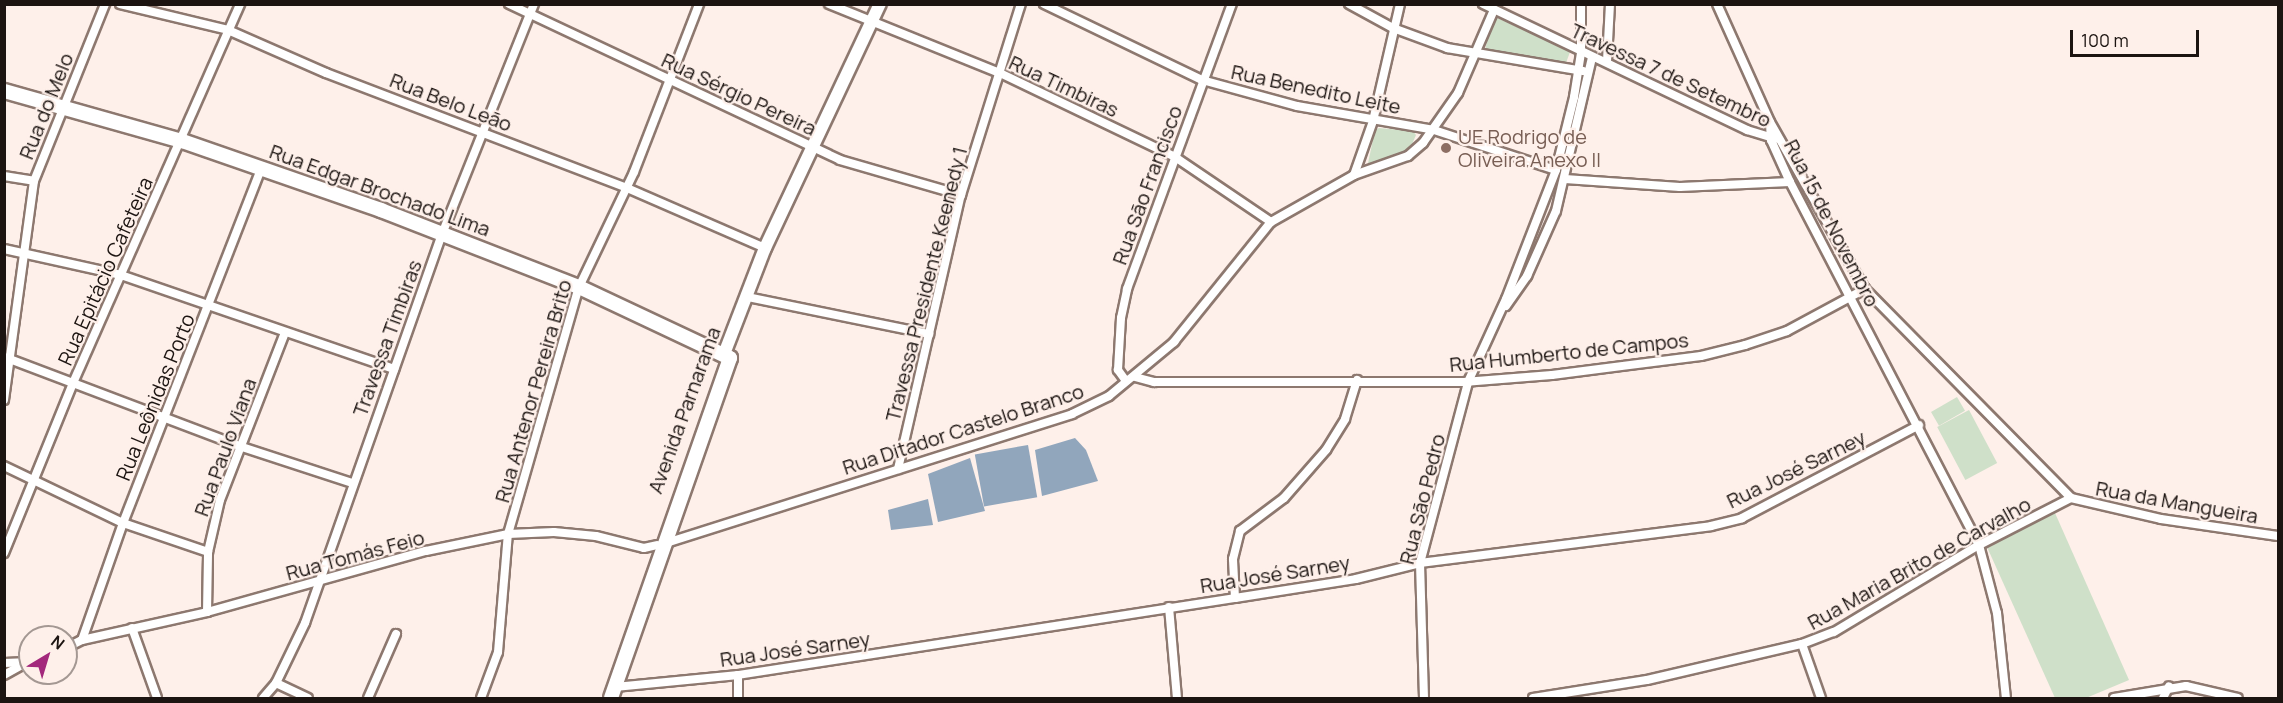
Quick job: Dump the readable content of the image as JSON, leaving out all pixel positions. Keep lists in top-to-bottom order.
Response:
{
  "streets": {
    "main road": ["Rua Edgar Brochado Lima", "Avenida Parnarama"],
    "street": [
      "Travessa 7 de Setembro",
      "Rua Timbiras",
      "Rua Benedito Leite",
      "Rua Sérgio Pereira",
      "Rua Belo Leão",
      "Rua do Melo",
      "Rua São Francisco",
      "Rua 15 de Novembro",
      "Rua Epitácio Cafeteira",
      "Travessa Presidente Keenedy 1",
      "Travessa Timbiras",
      "Rua Humberto de Campos",
      "Rua Antenor Pereira Brito",
      "Rua Leônidas Porto",
      "Rua Ditador Castelo Branco",
      "Rua Paulo Viana",
      "Rua José Sarney",
      "Rua São Pedro",
      "Rua da Mangueira",
      "Rua Tomás Feio",
      "Rua Maria Brito de Carvalho"
    ]
  },
  "crossings": [
    ["Travessa 7 de Setembro", "Rua 15 de Novembro"],
    ["Travessa 7 de Setembro", "Rua Ditador Castelo Branco"],
    ["Travessa 7 de Setembro", "Rua São Pedro"],
    ["Rua Timbiras", "Rua São Francisco"],
    ["Rua Timbiras", "Travessa Presidente Keenedy 1"],
    ["Rua Timbiras", "Avenida Parnarama"],
    ["Rua Timbiras", "Rua Ditador Castelo Branco"],
    ["Rua Benedito Leite", "Rua São Francisco"],
    ["Rua Benedito Leite", "Rua Ditador Castelo Branco"],
    ["Rua Benedito Leite", "Rua São Pedro"],
    ["Rua Sérgio Pereira", "Travessa Presidente Keenedy 1"],
    ["Rua Sérgio Pereira", "Travessa Timbiras"],
    ["Rua Sérgio Pereira", "Rua Antenor Pereira Brito"],
    ["Rua Sérgio Pereira", "Avenida Parnarama"],
    ["Rua Belo Leão", "Rua Epitácio Cafeteira"],
    ["Rua Belo Leão", "Travessa Timbiras"],
    ["Rua Belo Leão", "Rua Antenor Pereira Brito"],
    ["Rua Belo Leão", "Avenida Parnarama"],
    ["Rua do Melo", "Rua Edgar Brochado Lima"],
    ["Rua São Francisco", "Rua Humberto de Campos"],
    ["Rua São Francisco", "Rua Ditador Castelo Branco"],
    ["Rua Edgar Brochado Lima", "Rua Epitácio Cafeteira"],
    ["Rua Edgar Brochado Lima", "Travessa Timbiras"],
    ["Rua Edgar Brochado Lima", "Rua Antenor Pereira Brito"],
    ["Rua Edgar Brochado Lima", "Rua Leônidas Porto"],
    ["Rua Edgar Brochado Lima", "Avenida Parnarama"],
    ["Rua 15 de Novembro", "Rua Humberto de Campos"],
    ["Rua 15 de Novembro", "Rua José Sarney"],
    ["Rua 15 de Novembro", "Rua da Mangueira"],
    ["Rua 15 de Novembro", "Rua Maria Brito de Carvalho"],
    ["Travessa Presidente Keenedy 1", "Rua Ditador Castelo Branco"],
    ["Travessa Timbiras", "Rua Tomás Feio"],
    ["Rua Humberto de Campos", "Rua Ditador Castelo Branco"],
    ["Rua Humberto de Campos", "Rua São Pedro"],
    ["Rua Antenor Pereira Brito", "Rua Tomás Feio"],
    ["Rua Leônidas Porto", "Rua Tomás Feio"],
    ["Avenida Parnarama", "Rua Ditador Castelo Branco"],
    ["Avenida Parnarama", "Rua José Sarney"],
    ["Avenida Parnarama", "Rua Tomás Feio"],
    ["Rua Ditador Castelo Branco", "Rua Tomás Feio"],
    ["Rua Paulo Viana", "Rua Tomás Feio"],
    ["Rua José Sarney", "Rua São Pedro"],
    ["Rua da Mangueira", "Rua Maria Brito de Carvalho"]
  ],
  "places": ["UE Rodrigo de Oliveira Anexo II"],
  "scale_bar": "100 m",
  "north": "top right"
}
